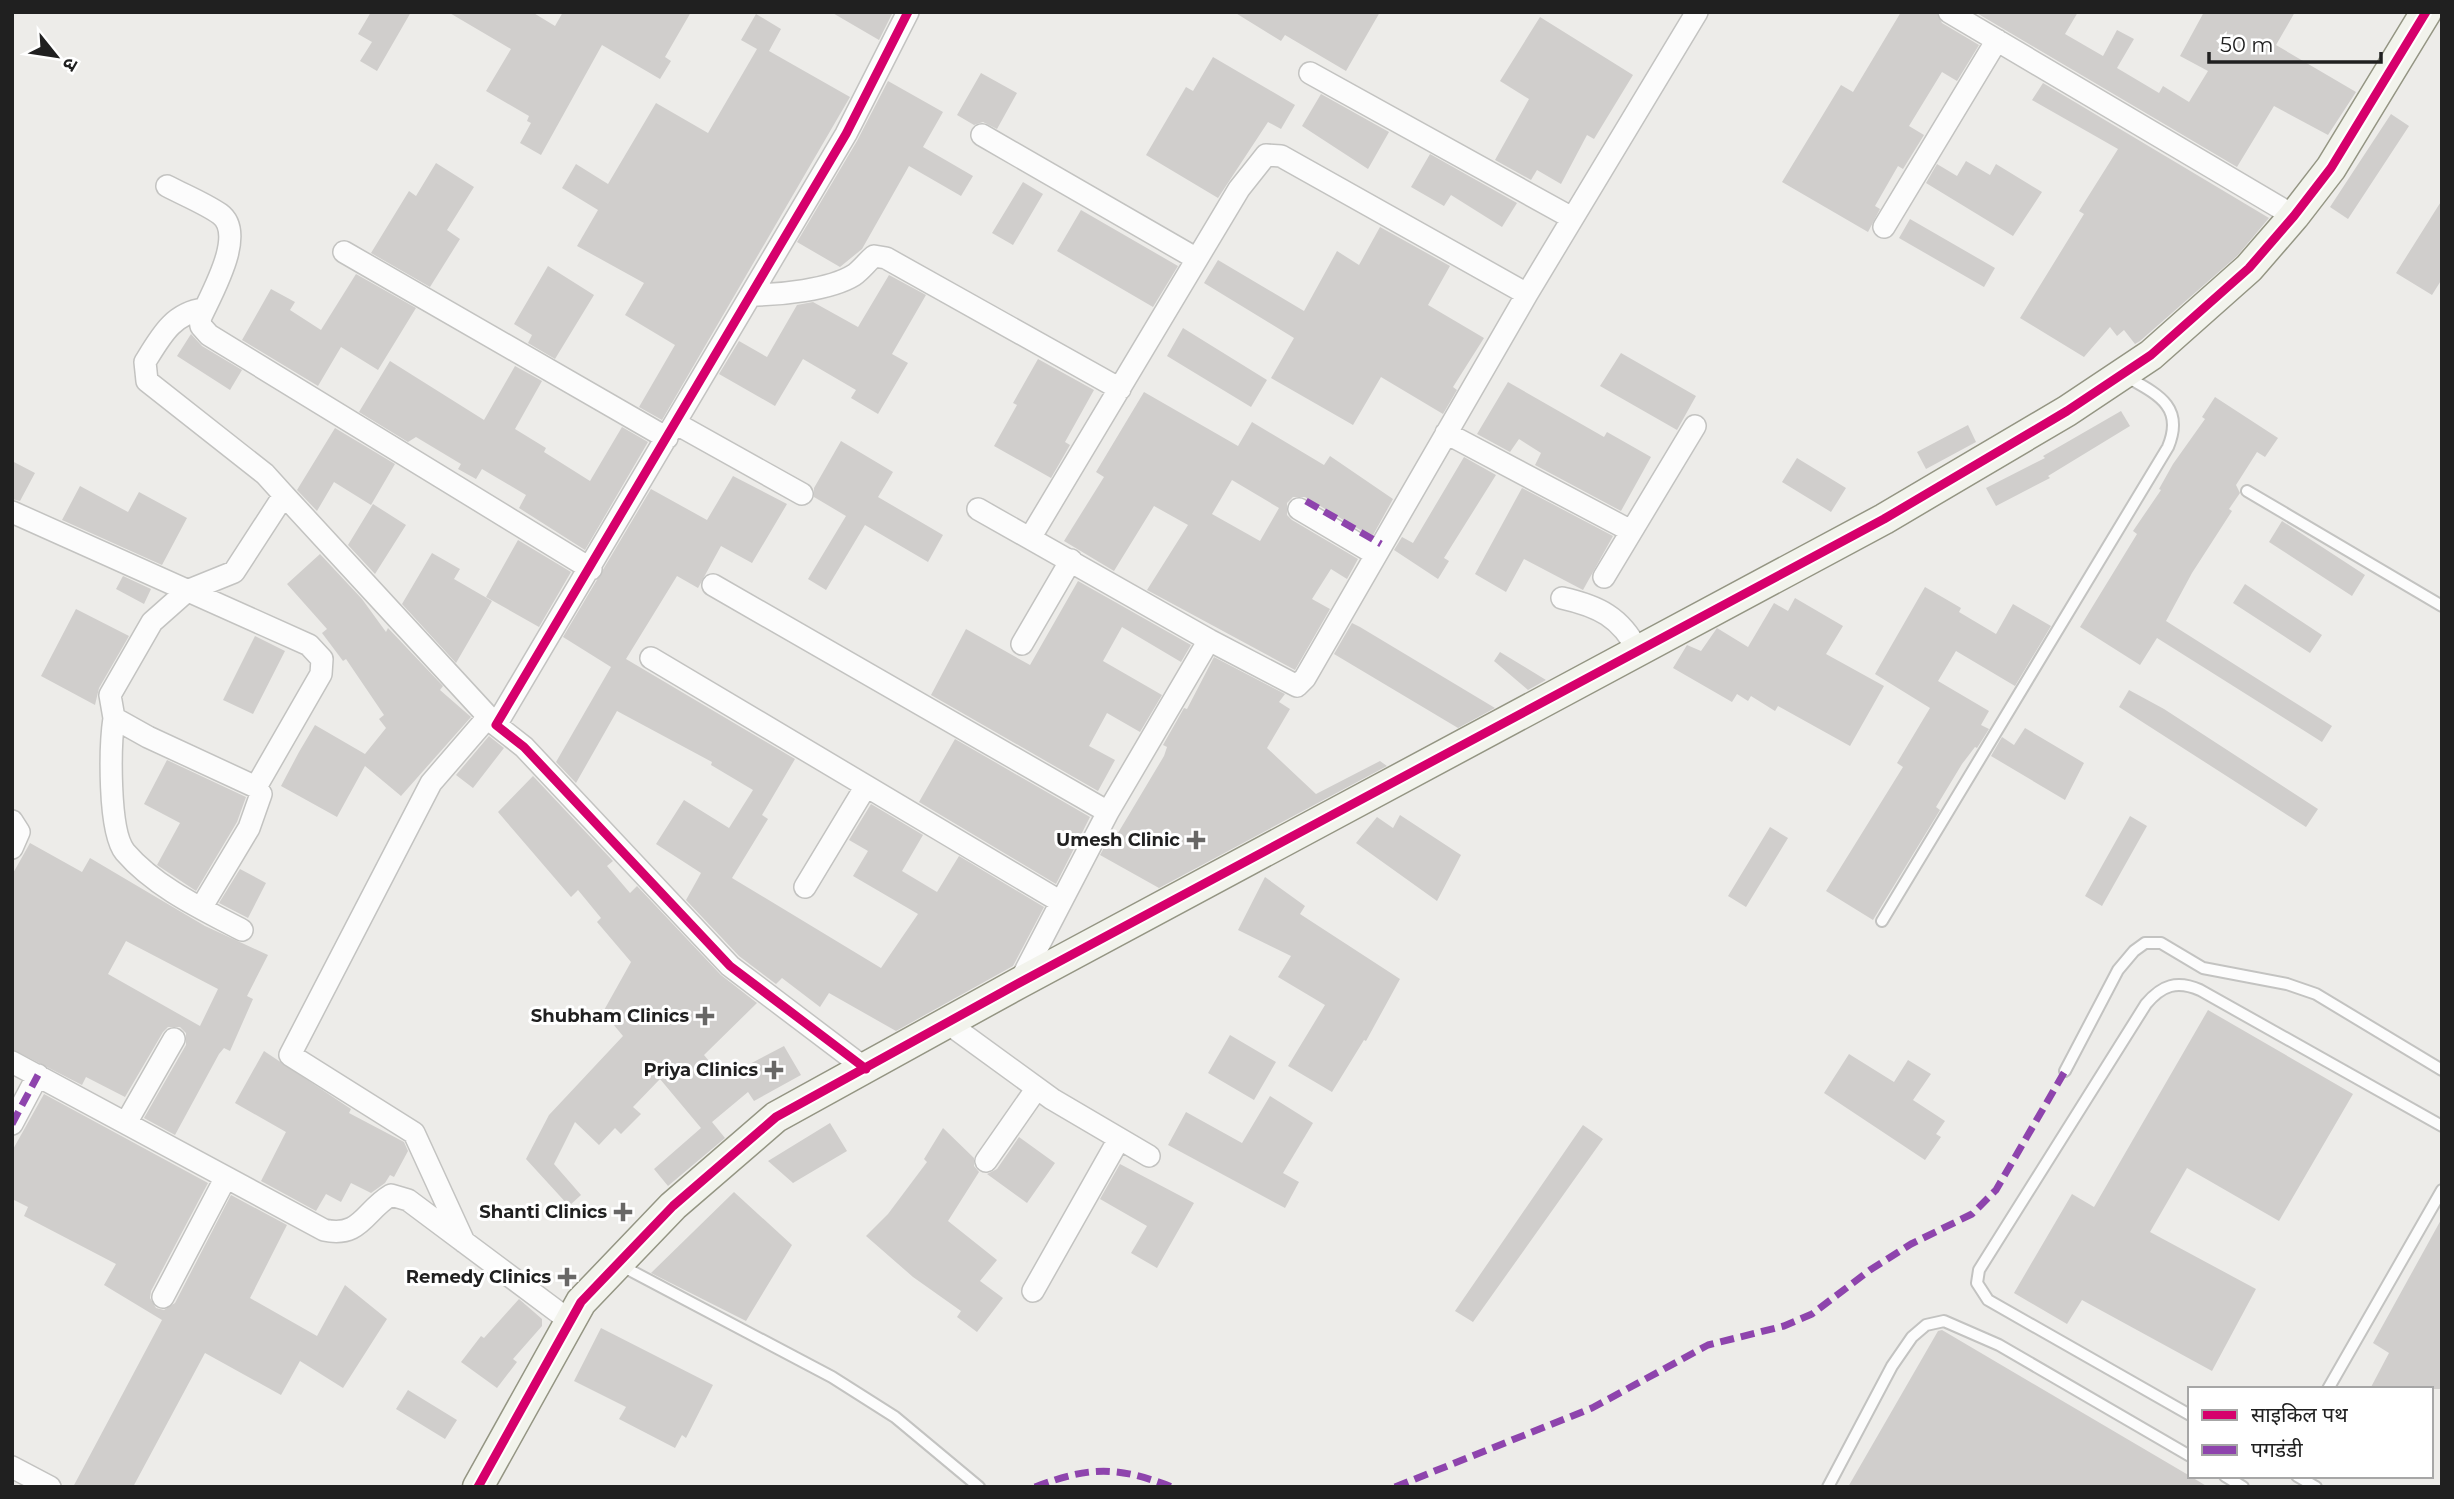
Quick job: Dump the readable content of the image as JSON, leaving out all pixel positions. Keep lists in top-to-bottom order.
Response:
{
  "places": {
    "health": [
      "Umesh Clinic",
      "Shubham Clinics",
      "Priya Clinics",
      "Shanti Clinics",
      "Remedy Clinics"
    ]
  },
  "legend": ["साइकिल पथ", "पगडंडी"],
  "scale_bar": "50 m",
  "north": "bottom right"
}
